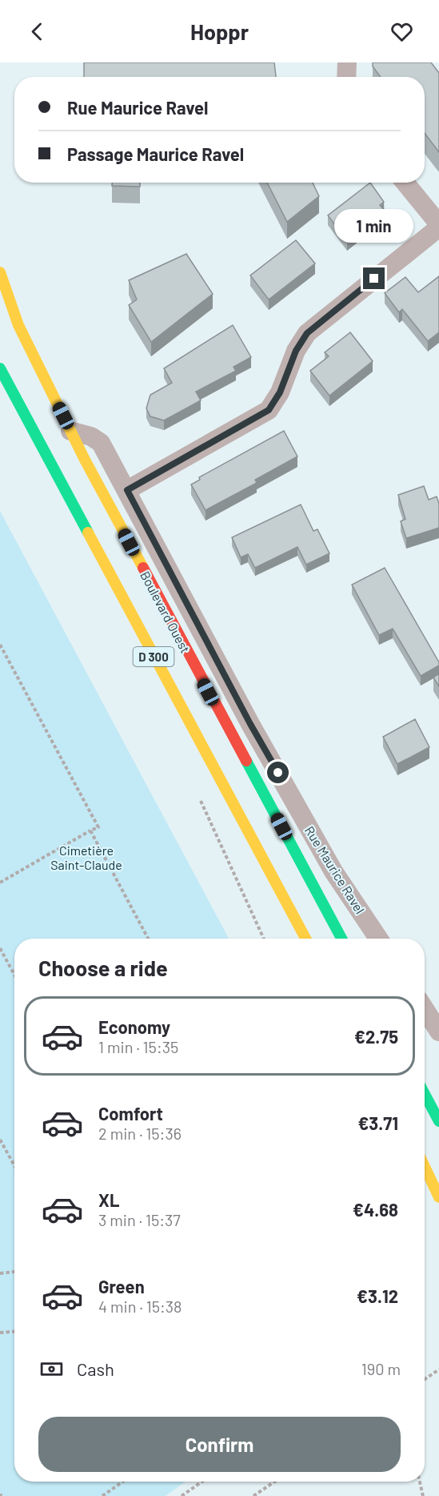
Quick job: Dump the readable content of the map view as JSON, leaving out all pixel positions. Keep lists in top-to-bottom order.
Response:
{
  "streets": {
    "main road": ["Boulevard Ouest", "D 300"],
    "street": ["Rue Maurice Ravel"]
  },
  "crossings": [
    ["Boulevard Ouest", "Rue Maurice Ravel"]
  ],
  "parks": ["Cimetière Saint-Claude"],
  "page": {
    "header": "Hoppr",
    "banner": ["Rue Maurice Ravel", "Passage Maurice Ravel"],
    "bubble": "1 min",
    "heading": "Choose a ride",
    "list": [
      {
        "name": "Economy",
        "note": "1 min · 15:35",
        "value": "€2.75"
      },
      {
        "name": "Comfort",
        "note": "2 min · 15:36",
        "value": "€3.71"
      },
      {
        "name": "XL",
        "note": "3 min · 15:37",
        "value": "€4.68"
      },
      {
        "name": "Green",
        "note": "4 min · 15:38",
        "value": "€3.12"
      }
    ],
    "pay": ["Cash", "190 m"],
    "buttons": "Confirm"
  }
}
